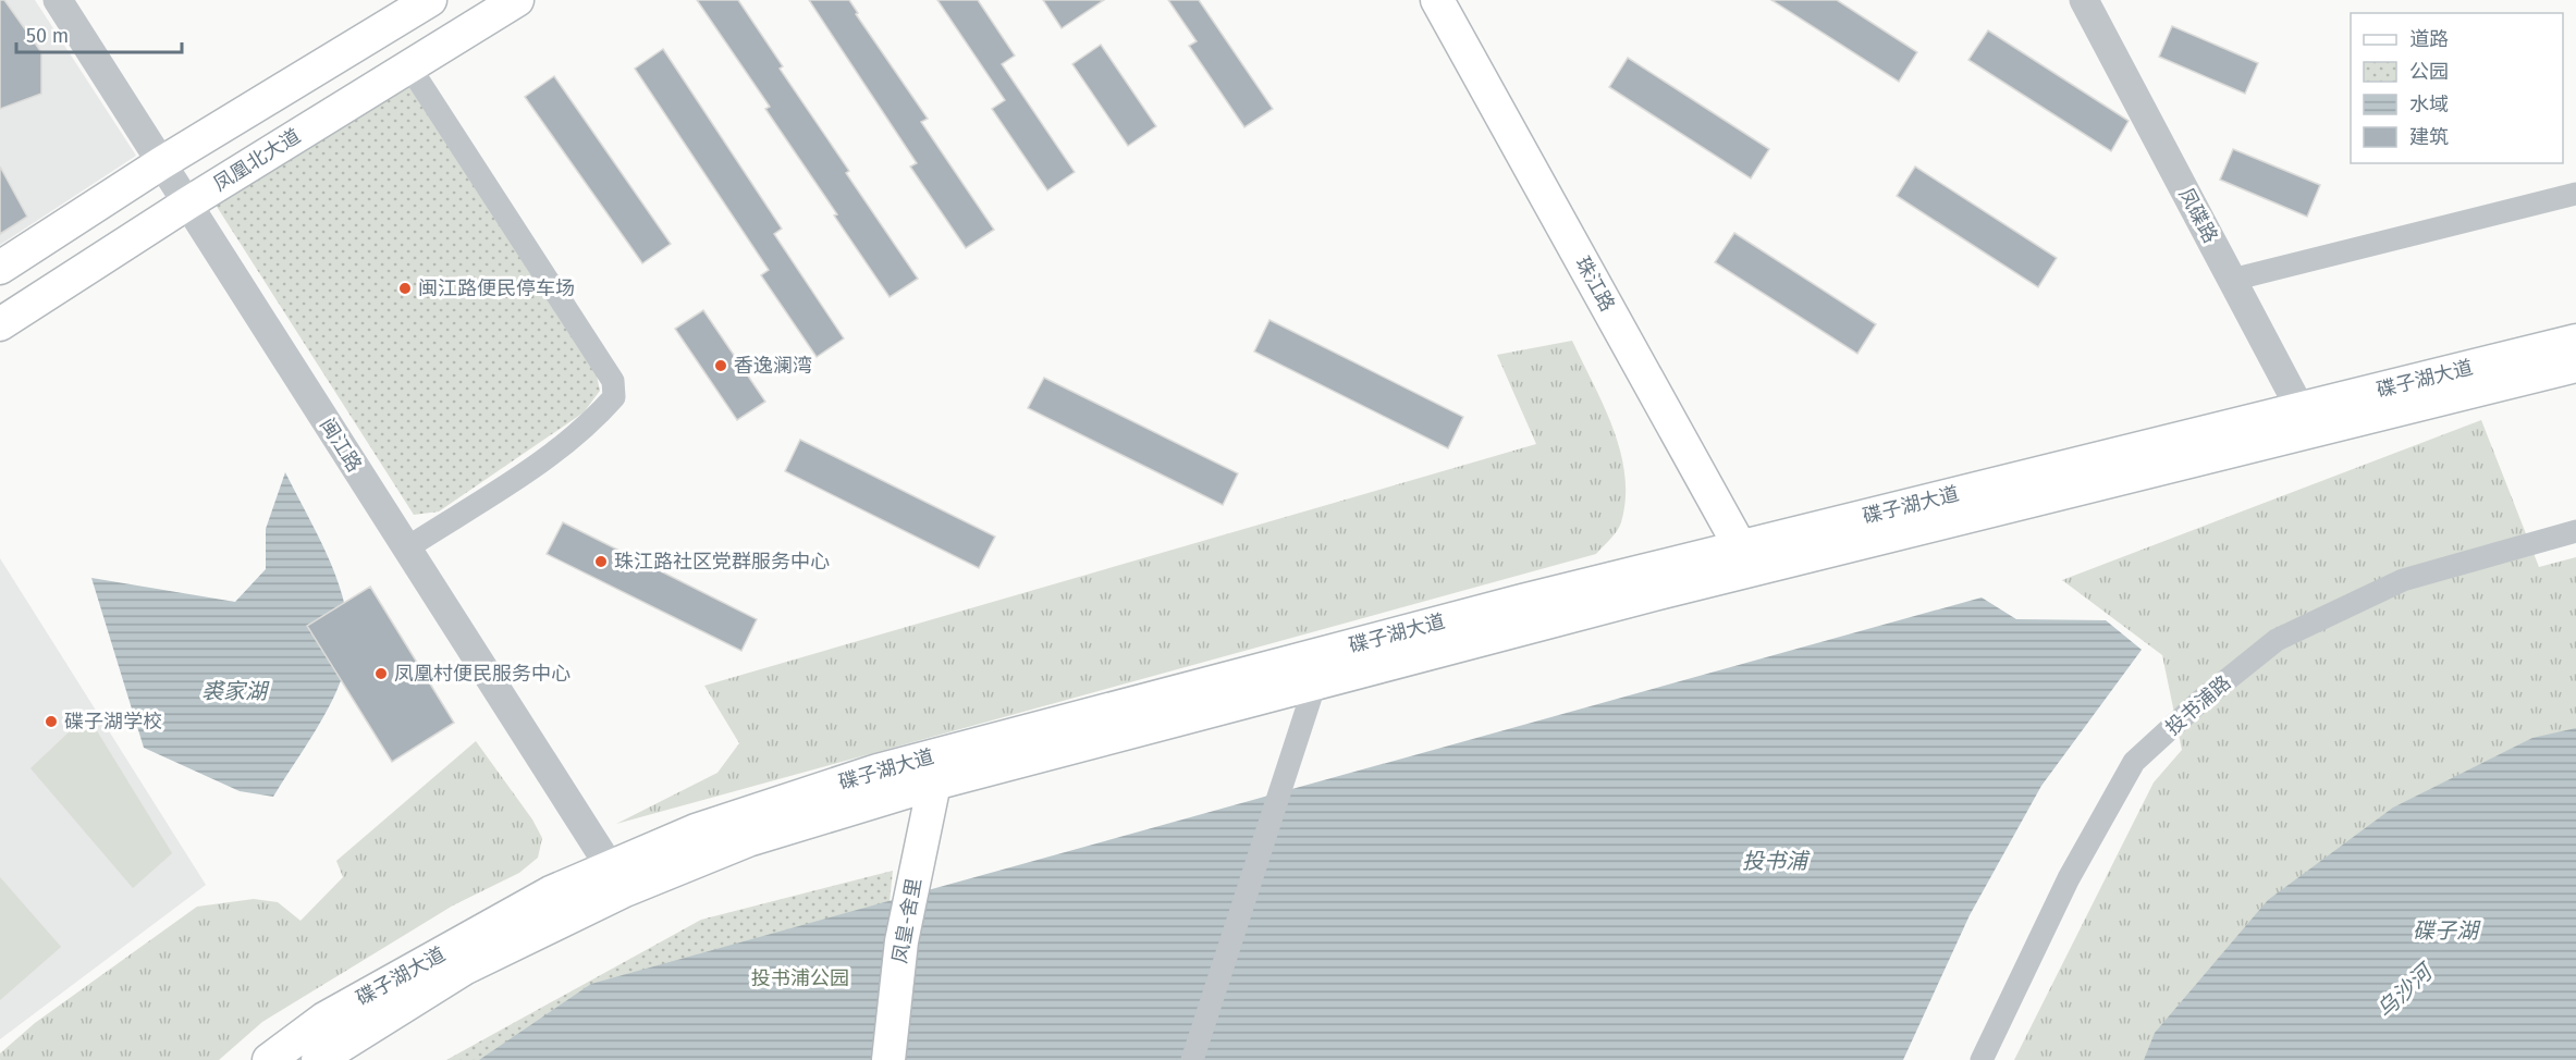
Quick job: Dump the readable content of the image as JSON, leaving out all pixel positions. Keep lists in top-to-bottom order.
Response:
{
  "streets": {
    "main road": [
      "凤凰北大道",
      "珠江路",
      "碟子湖大道",
      "凤皇-舍里"
    ],
    "street": ["凤碟路", "闽江路", "投书浦路"]
  },
  "crossings": [
    ["凤凰北大道", "闽江路"],
    ["凤碟路", "碟子湖大道"],
    ["珠江路", "碟子湖大道"],
    ["碟子湖大道", "闽江路"],
    ["碟子湖大道", "凤皇-舍里"]
  ],
  "water": [
    "裘家湖",
    "投书浦",
    "碟子湖",
    "乌沙河"
  ],
  "parks": ["投书浦公园"],
  "places": [
    "闽江路便民停车场",
    "香逸澜湾",
    "珠江路社区党群服务中心",
    "凤凰村便民服务中心",
    "碟子湖学校"
  ],
  "legend": [
    "道路",
    "公园",
    "水域",
    "建筑"
  ],
  "scale_bar": "50 m"
}
